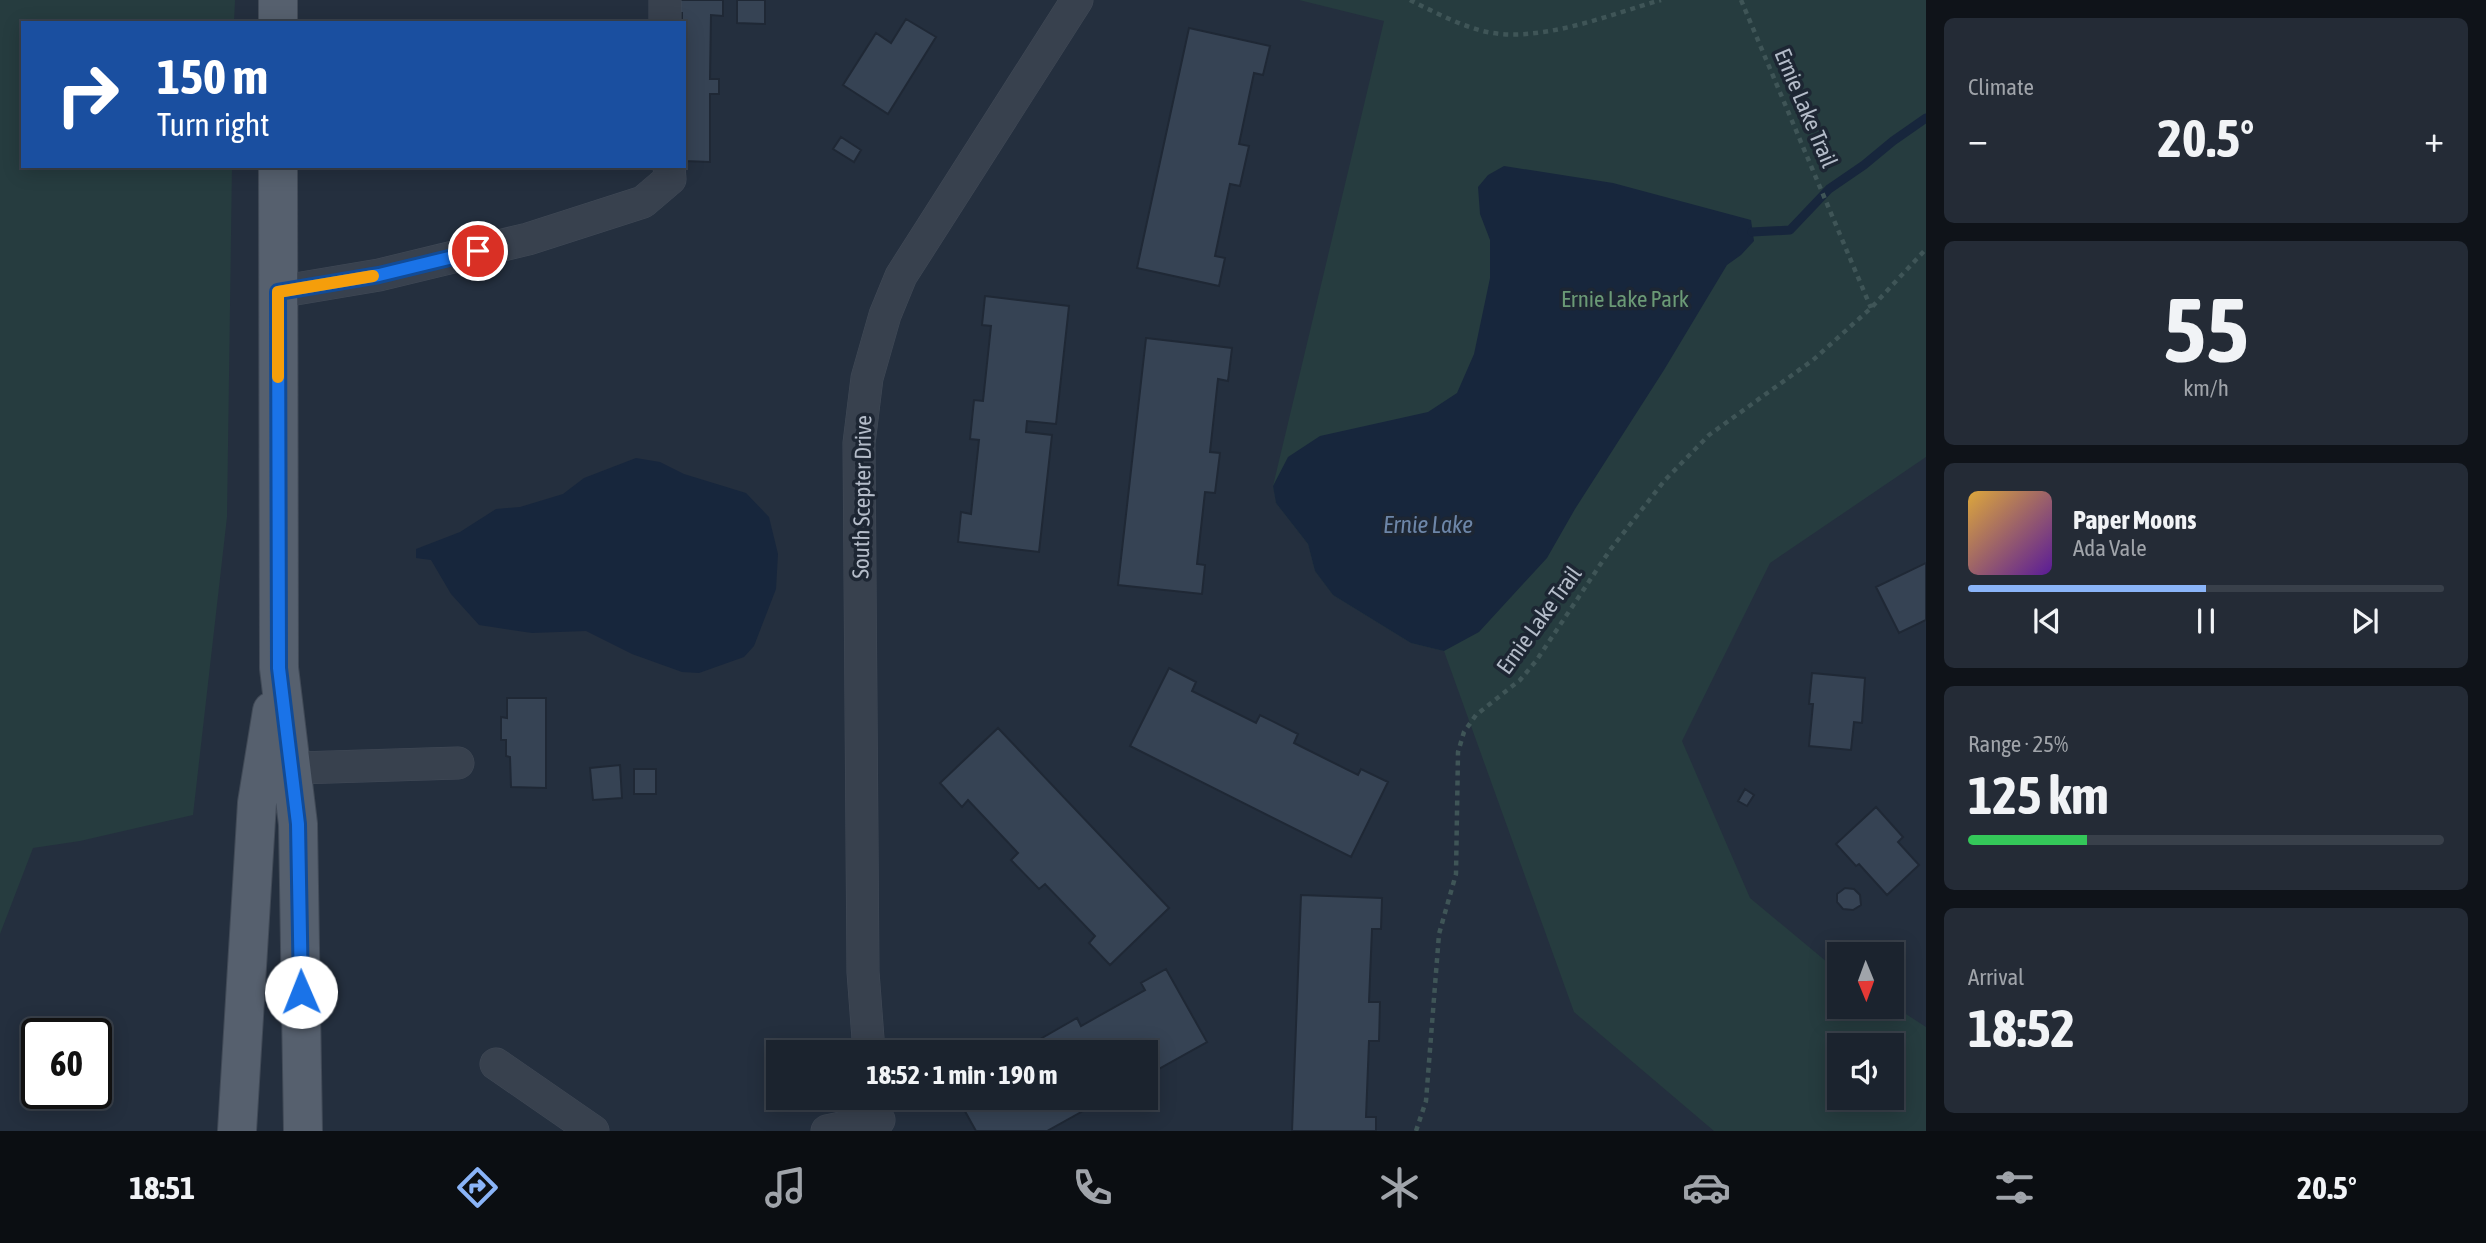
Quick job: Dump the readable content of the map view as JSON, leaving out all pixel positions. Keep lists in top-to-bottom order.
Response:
{
  "streets": {
    "street": ["South Scepter Drive"],
    "path": ["Ernie Lake Trail"]
  },
  "water": ["Ernie Lake"],
  "parks": ["Ernie Lake Park"],
  "north": "bottom",
  "page": {
    "tile": [
      "Climate",
      ["55", "km/h"],
      ["Range · 25%", "125 km"],
      ["Arrival", "18:52"]
    ],
    "turn": ["150 m", "Turn right"],
    "heat": ["−", "20.5°", "+"],
    "song": ["Paper Moons", "Ada Vale"],
    "limit": "60",
    "trip": "18:52 · 1 min · 190 m",
    "tabs": ["18:51", "20.5°"]
  }
}
